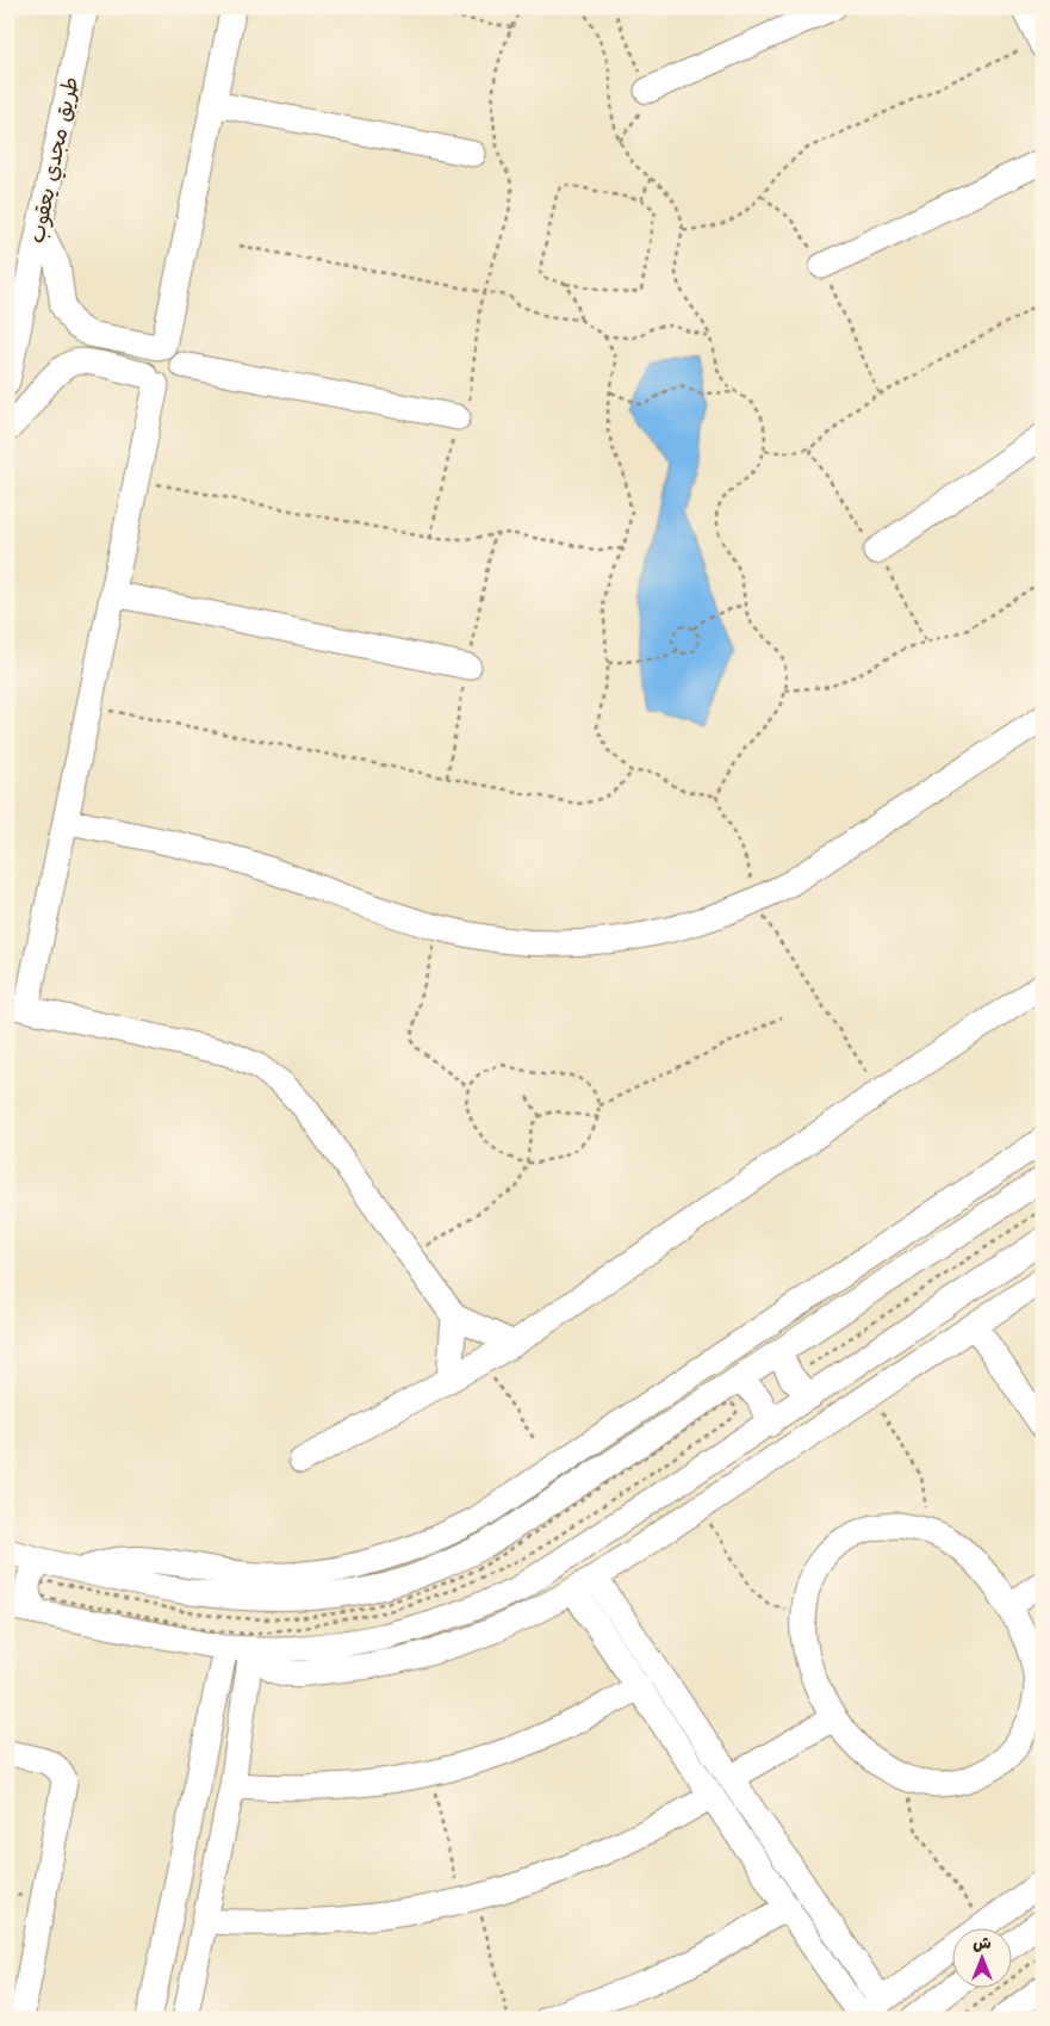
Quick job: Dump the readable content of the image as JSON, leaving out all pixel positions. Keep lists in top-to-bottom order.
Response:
{
  "streets": {
    "street": ["طريق مجدي يعقوب"]
  },
  "north": "top"
}
